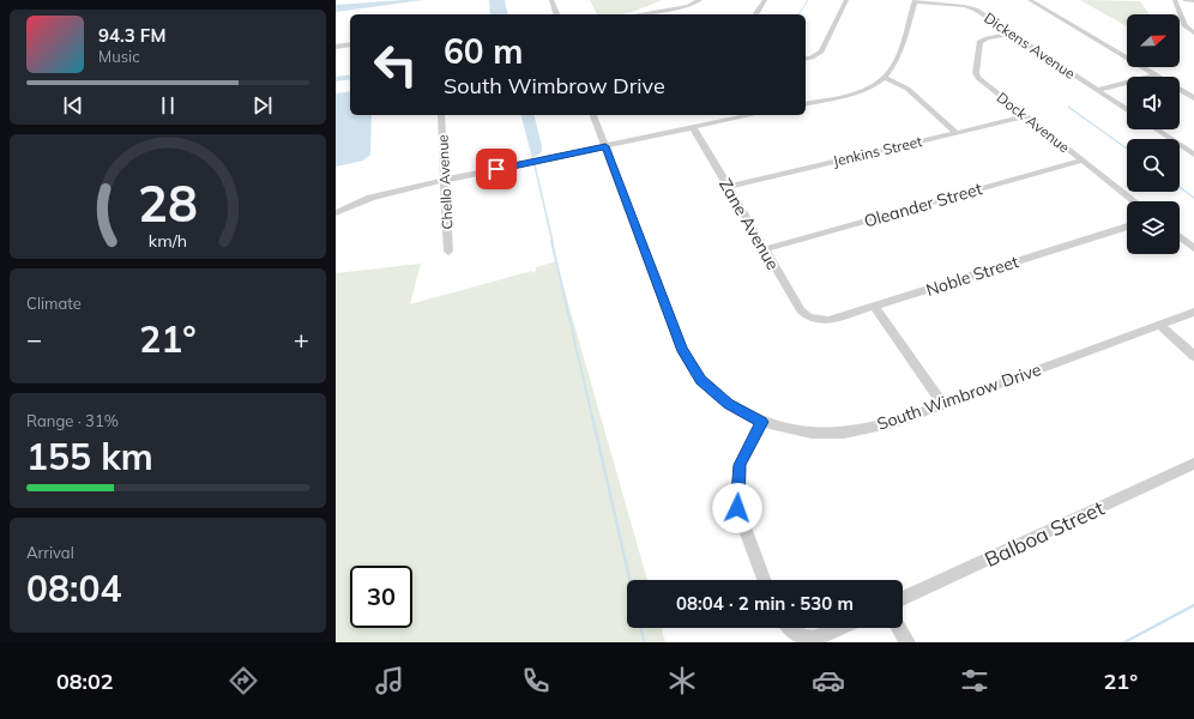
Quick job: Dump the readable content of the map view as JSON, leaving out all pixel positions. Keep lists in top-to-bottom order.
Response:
{
  "streets": {
    "street": [
      "Dickens Avenue",
      "Dock Avenue",
      "Jenkins Street",
      "Chello Avenue",
      "Oleander Street",
      "Zane Avenue",
      "Noble Street",
      "South Wimbrow Drive",
      "Balboa Street"
    ]
  },
  "crossings": [
    ["Dickens Avenue", "Dock Avenue"],
    ["Dock Avenue", "Jenkins Street"],
    ["Dock Avenue", "Oleander Street"],
    ["Jenkins Street", "Zane Avenue"],
    ["Oleander Street", "Zane Avenue"],
    ["Zane Avenue", "Noble Street"]
  ],
  "north": "right",
  "page": {
    "turn": ["60 m", "South Wimbrow Drive"],
    "song": ["94.3 FM", "Music"],
    "tile": [
      "Climate",
      ["Range · 31%", "155 km"],
      ["Arrival", "08:04"]
    ],
    "heat": ["−", "21°", "+"],
    "limit": "30",
    "trip": "08:04 · 2 min · 530 m",
    "tabs": ["08:02", "21°"],
    "gauge": ["28", "km/h"]
  }
}
